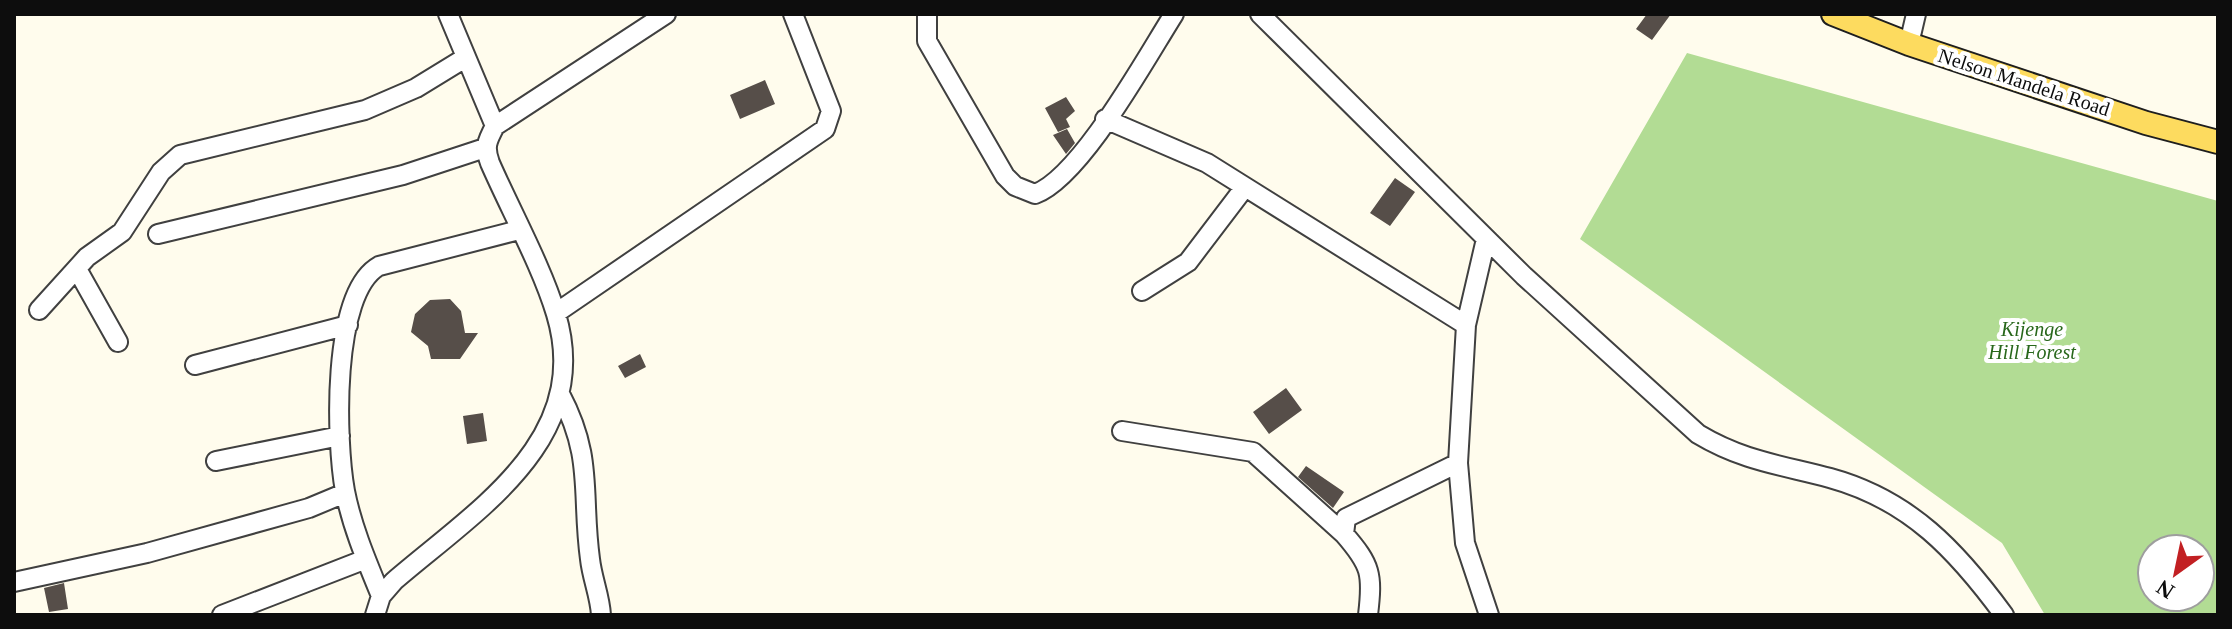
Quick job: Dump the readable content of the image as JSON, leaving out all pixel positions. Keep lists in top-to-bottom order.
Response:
{
  "streets": {
    "main road": ["Nelson Mandela Road"]
  },
  "parks": ["Kijenge Hill Forest"],
  "north": "bottom left"
}
